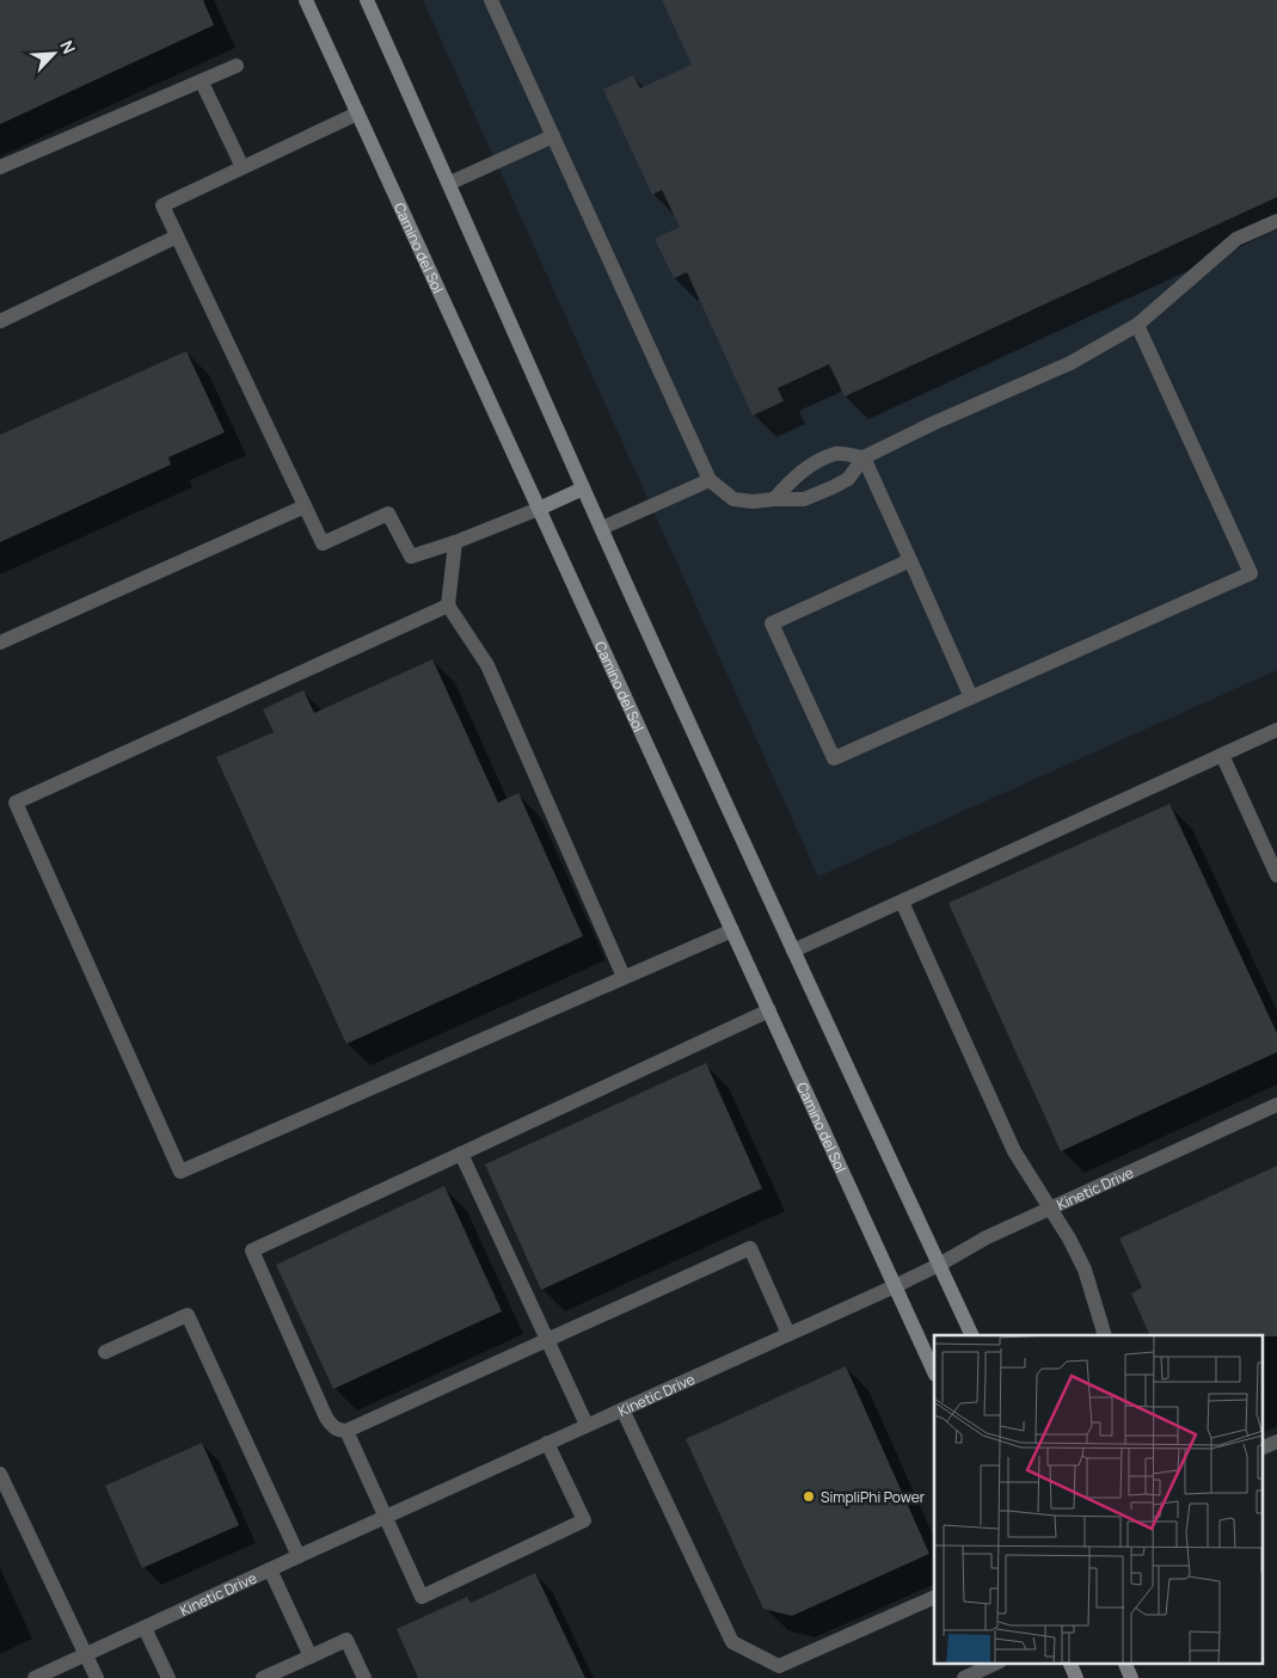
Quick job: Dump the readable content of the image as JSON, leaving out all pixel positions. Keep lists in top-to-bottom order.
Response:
{
  "streets": {
    "street": ["Camino del Sol", "Kinetic Drive"]
  },
  "crossings": [
    ["Camino del Sol", "Kinetic Drive"]
  ],
  "places": ["SimpliPhi Power"],
  "north": "top right"
}
